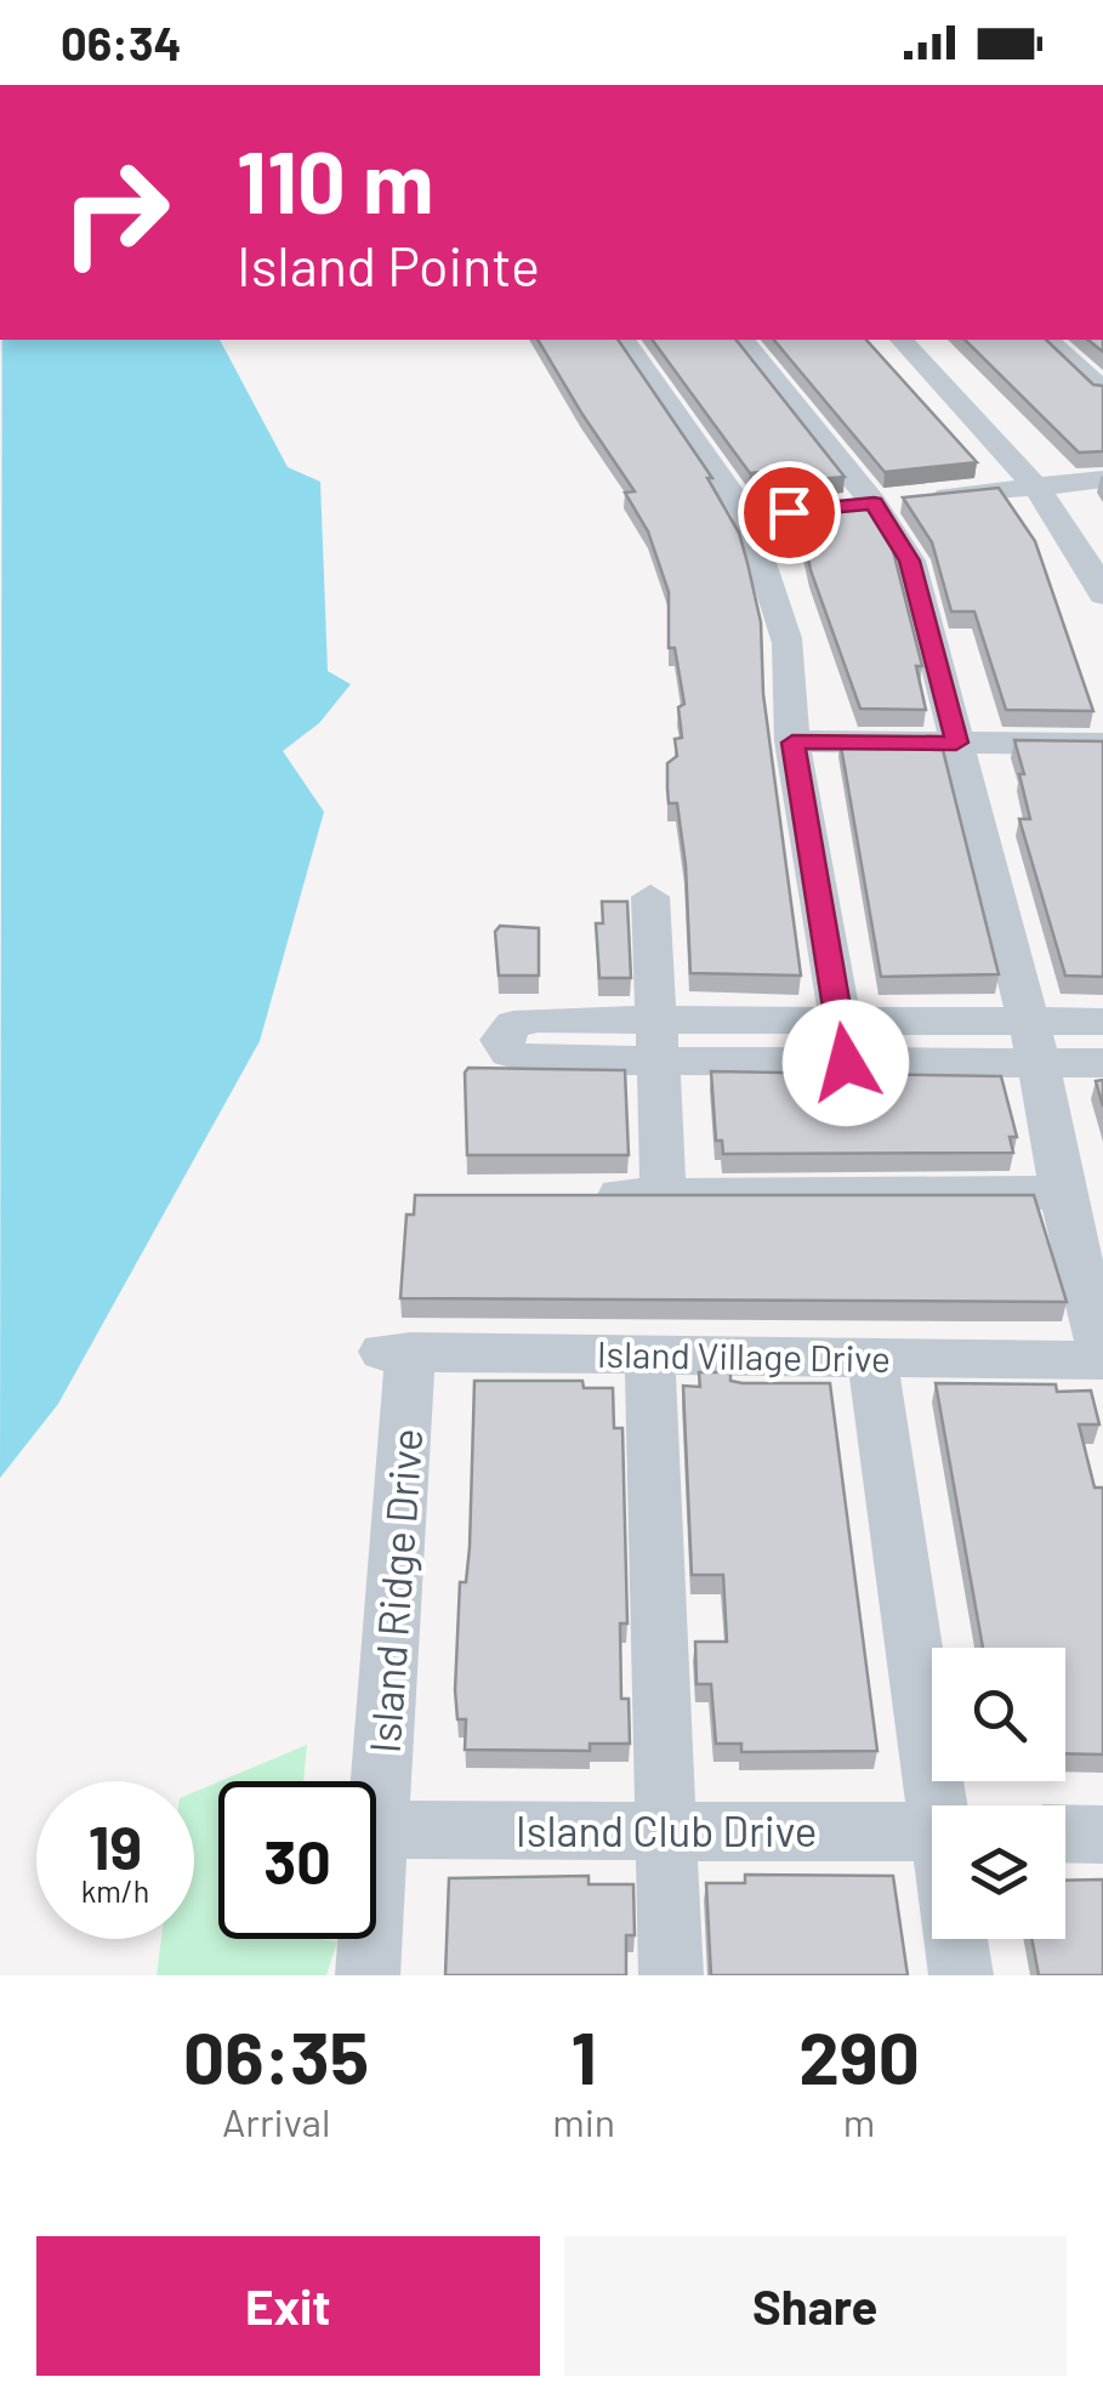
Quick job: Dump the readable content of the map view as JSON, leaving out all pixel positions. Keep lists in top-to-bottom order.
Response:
{
  "streets": {
    "street": ["Island Village Drive", "Island Ridge Drive", "Island Club Drive"]
  },
  "crossings": [
    ["Island Village Drive", "Island Ridge Drive"],
    ["Island Ridge Drive", "Island Club Drive"]
  ],
  "page": {
    "status": "06:34",
    "turn": ["110 m", "Island Pointe"],
    "speed": "19 km/h",
    "limit": "30",
    "eta": [
      "06:35",
      "Arrival",
      "1",
      "min",
      "290",
      "m"
    ],
    "buttons": ["Exit", "Share"]
  }
}
